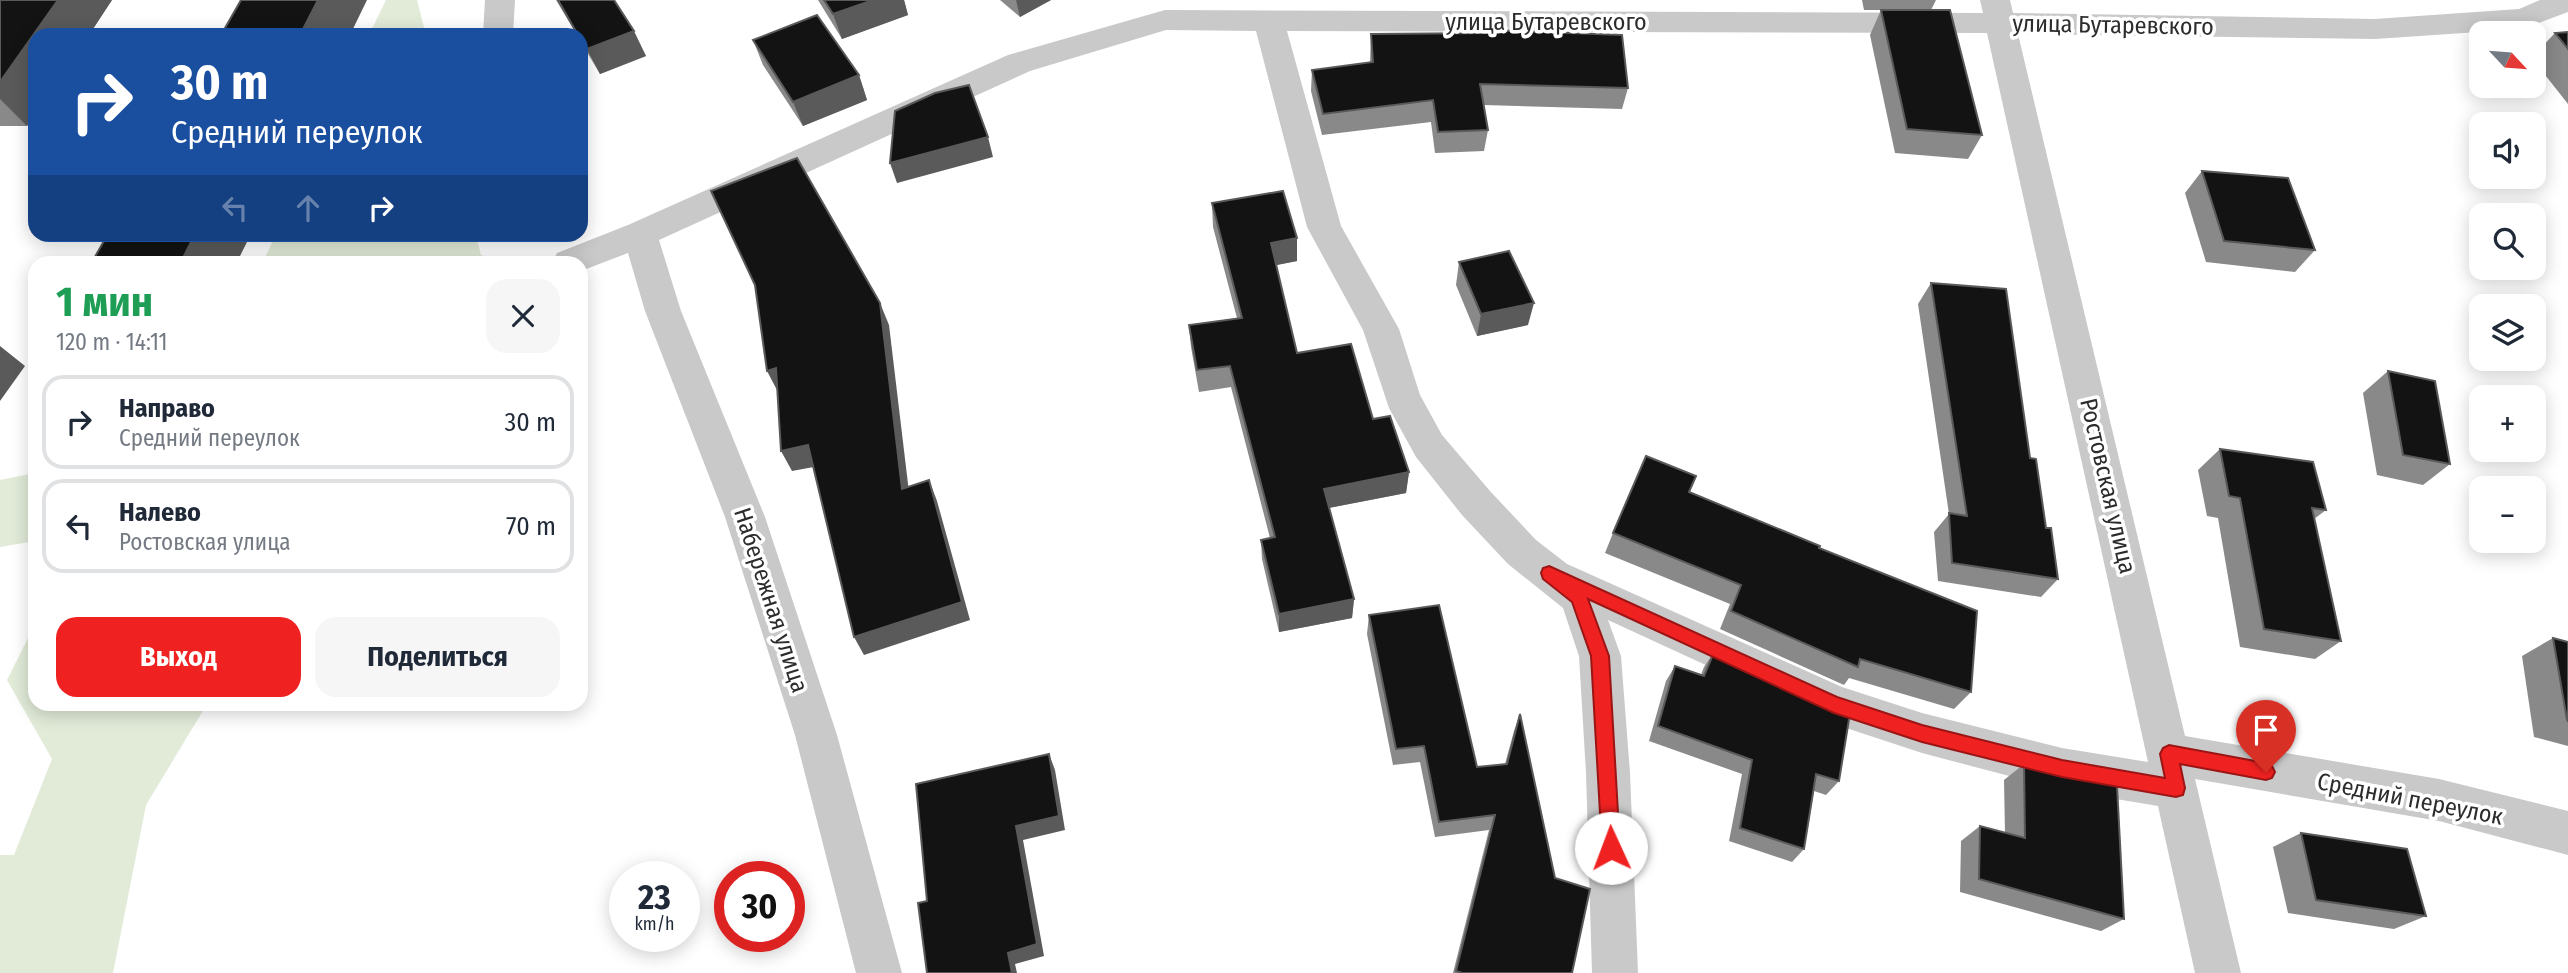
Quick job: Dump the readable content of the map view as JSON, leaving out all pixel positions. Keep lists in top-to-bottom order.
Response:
{
  "streets": {
    "street": [
      "улица Бутаревского",
      "Ростовская улица",
      "Набережная улица",
      "Средний переулок"
    ]
  },
  "crossings": [
    ["улица Бутаревского", "Ростовская улица"],
    ["улица Бутаревского", "Набережная улица"],
    ["Ростовская улица", "Средний переулок"]
  ],
  "north": "bottom right",
  "page": {
    "map_buttons": ["+", "−"],
    "turn": ["30 m", "Средний переулок"],
    "heading": ["1 мин", "120 m · 14:11"],
    "list": [
      {
        "name": "Направо",
        "note": "Средний переулок",
        "value": "30 m"
      },
      {
        "name": "Налево",
        "note": "Ростовская улица",
        "value": "70 m"
      }
    ],
    "buttons": ["Выход", "Поделиться"],
    "speed": "23 km/h",
    "limit": "30"
  }
}
